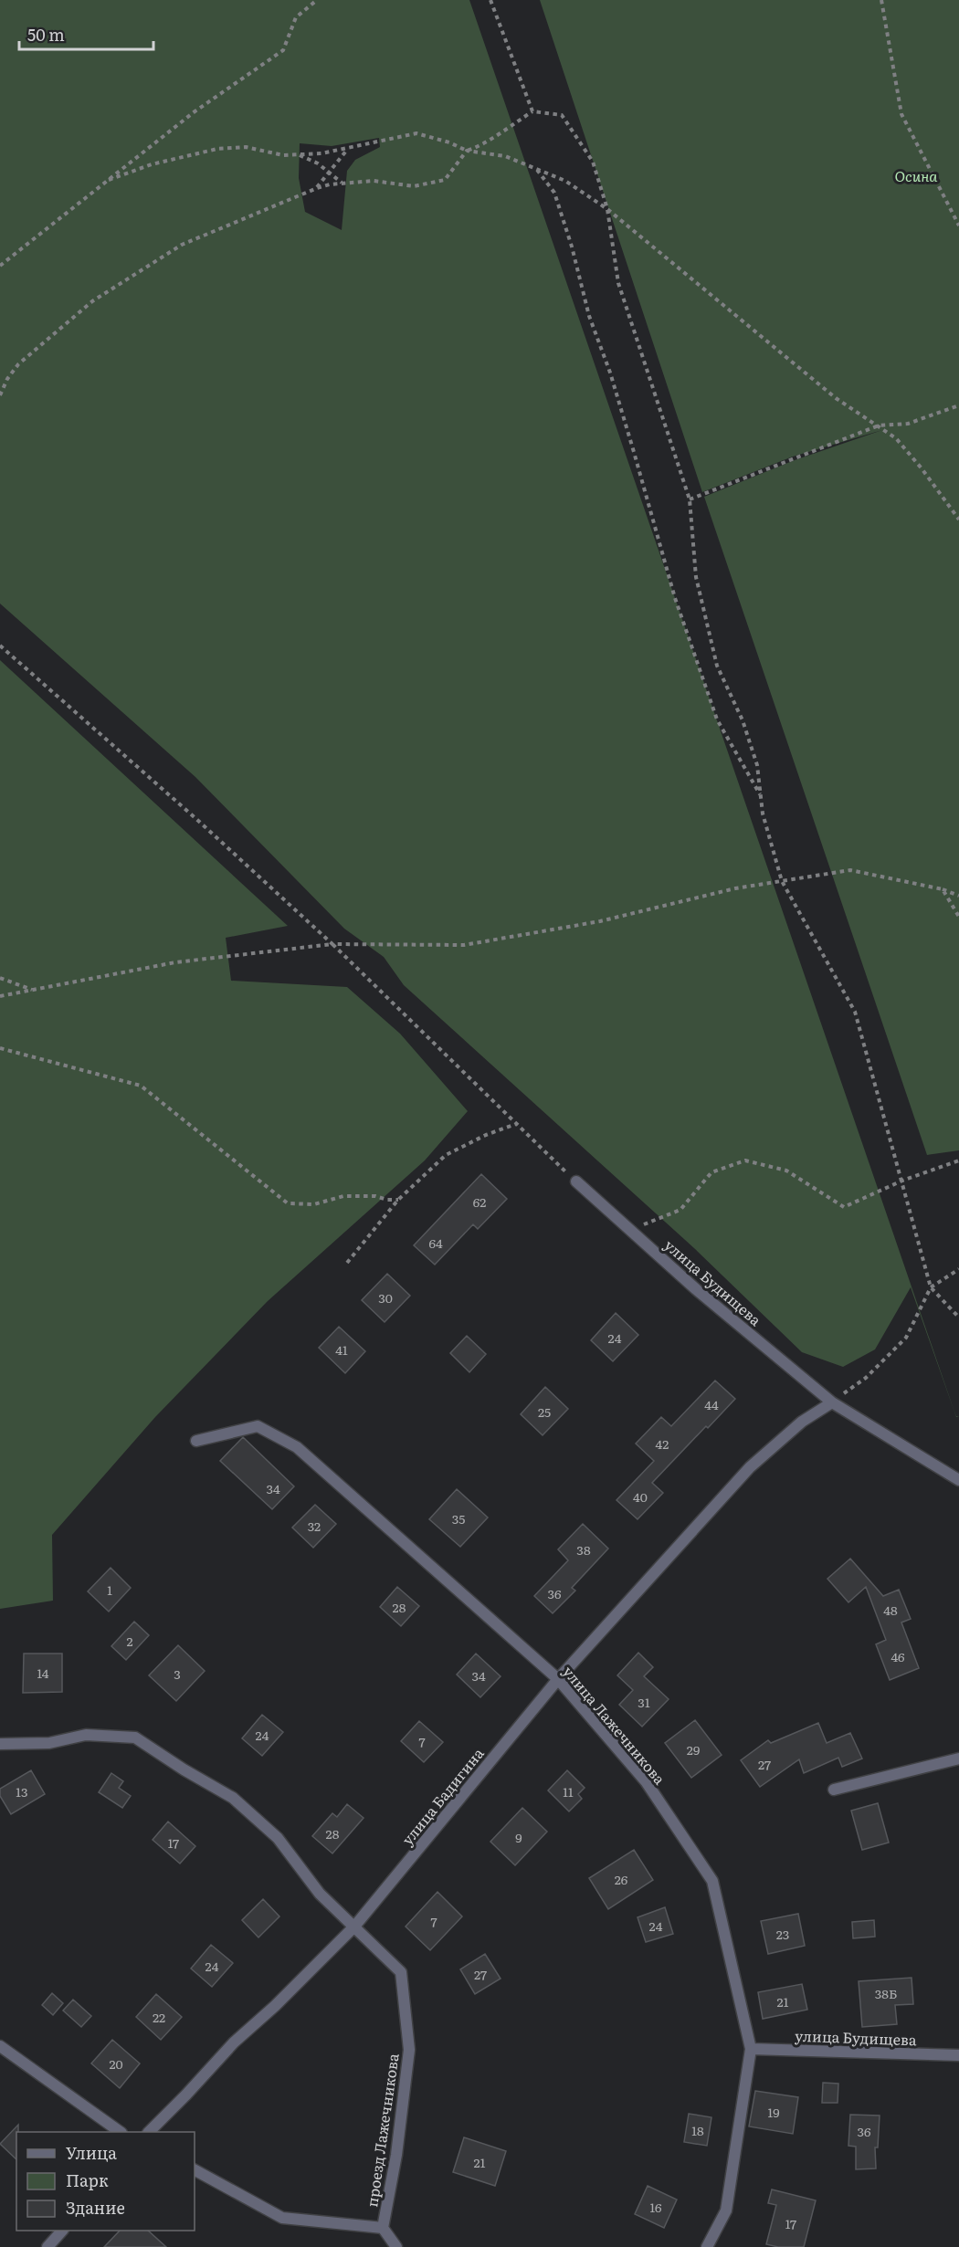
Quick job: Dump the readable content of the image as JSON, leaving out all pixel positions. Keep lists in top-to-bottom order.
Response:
{
  "streets": {
    "street": [
      "улица Будищева",
      "улица Лажечникова",
      "улица Бадигина",
      "проезд Лажечникова"
    ]
  },
  "crossings": [
    ["улица Будищева", "улица Лажечникова"],
    ["улица Будищева", "улица Бадигина"],
    ["улица Лажечникова", "улица Бадигина"],
    ["улица Бадигина", "проезд Лажечникова"]
  ],
  "parks": ["Осина"],
  "house_numbers": [
    "62",
    "64",
    "30",
    "24",
    "41",
    "44",
    "25",
    "42",
    "34",
    "40",
    "35",
    "32",
    "38",
    "1",
    "36",
    "28",
    "48",
    "2",
    "46",
    "14",
    "3",
    "34",
    "31",
    "24",
    "7",
    "29",
    "27",
    "13",
    "11",
    "28",
    "9",
    "17",
    "26",
    "7",
    "24",
    "23",
    "24",
    "27",
    "38Б",
    "21",
    "22",
    "20",
    "19",
    "18",
    "36",
    "21",
    "16",
    "17"
  ],
  "legend": ["Улица", "Парк", "Здание"],
  "scale_bar": "50 m"
}
